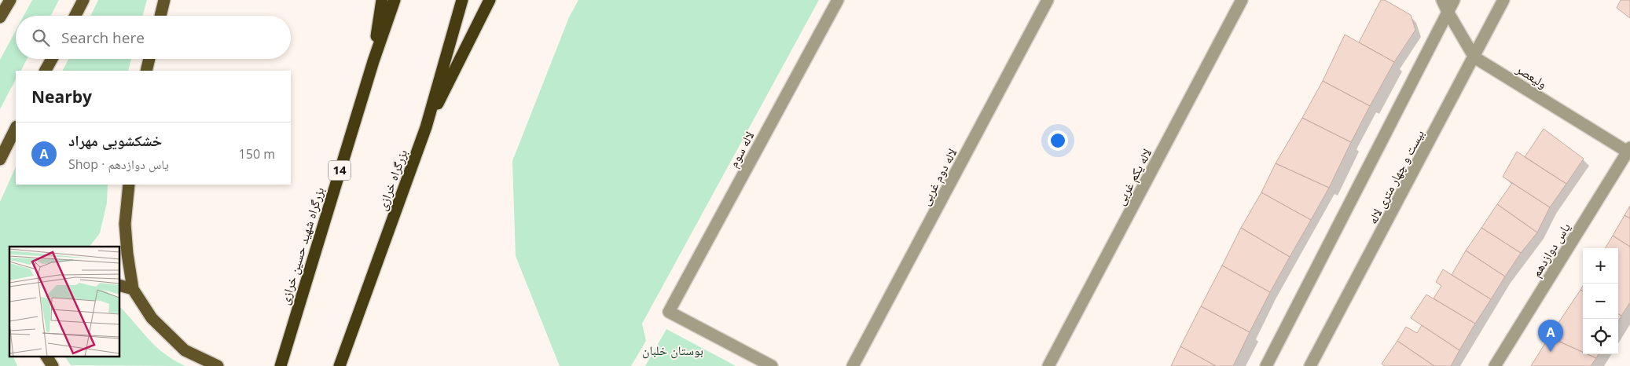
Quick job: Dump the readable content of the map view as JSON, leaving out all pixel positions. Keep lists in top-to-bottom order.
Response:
{
  "streets": {
    "highway": ["14", "بزرگراه خرازی", "بزرگراه شهید حسین خرازی"],
    "street": [
      "ولیعصر",
      "لاله سوم",
      "لاله دوم غربی",
      "لاله یکم غربی",
      "بیست و چهار متری لاله",
      "یاس دوازدهم"
    ]
  },
  "crossings": [
    ["ولیعصر", "بیست و چهار متری لاله"],
    ["ولیعصر", "یاس دوازدهم"]
  ],
  "parks": ["بوستان خلبان"],
  "page": {
    "search": "Search here",
    "heading": "Nearby",
    "list": [
      {
        "mark": "A",
        "name": "خشکشویی مهراد",
        "note": "Shop · یاس دوازدهم",
        "value": "150 m"
      }
    ],
    "map_buttons": ["+", "−"],
    "pins": "A"
  }
}
